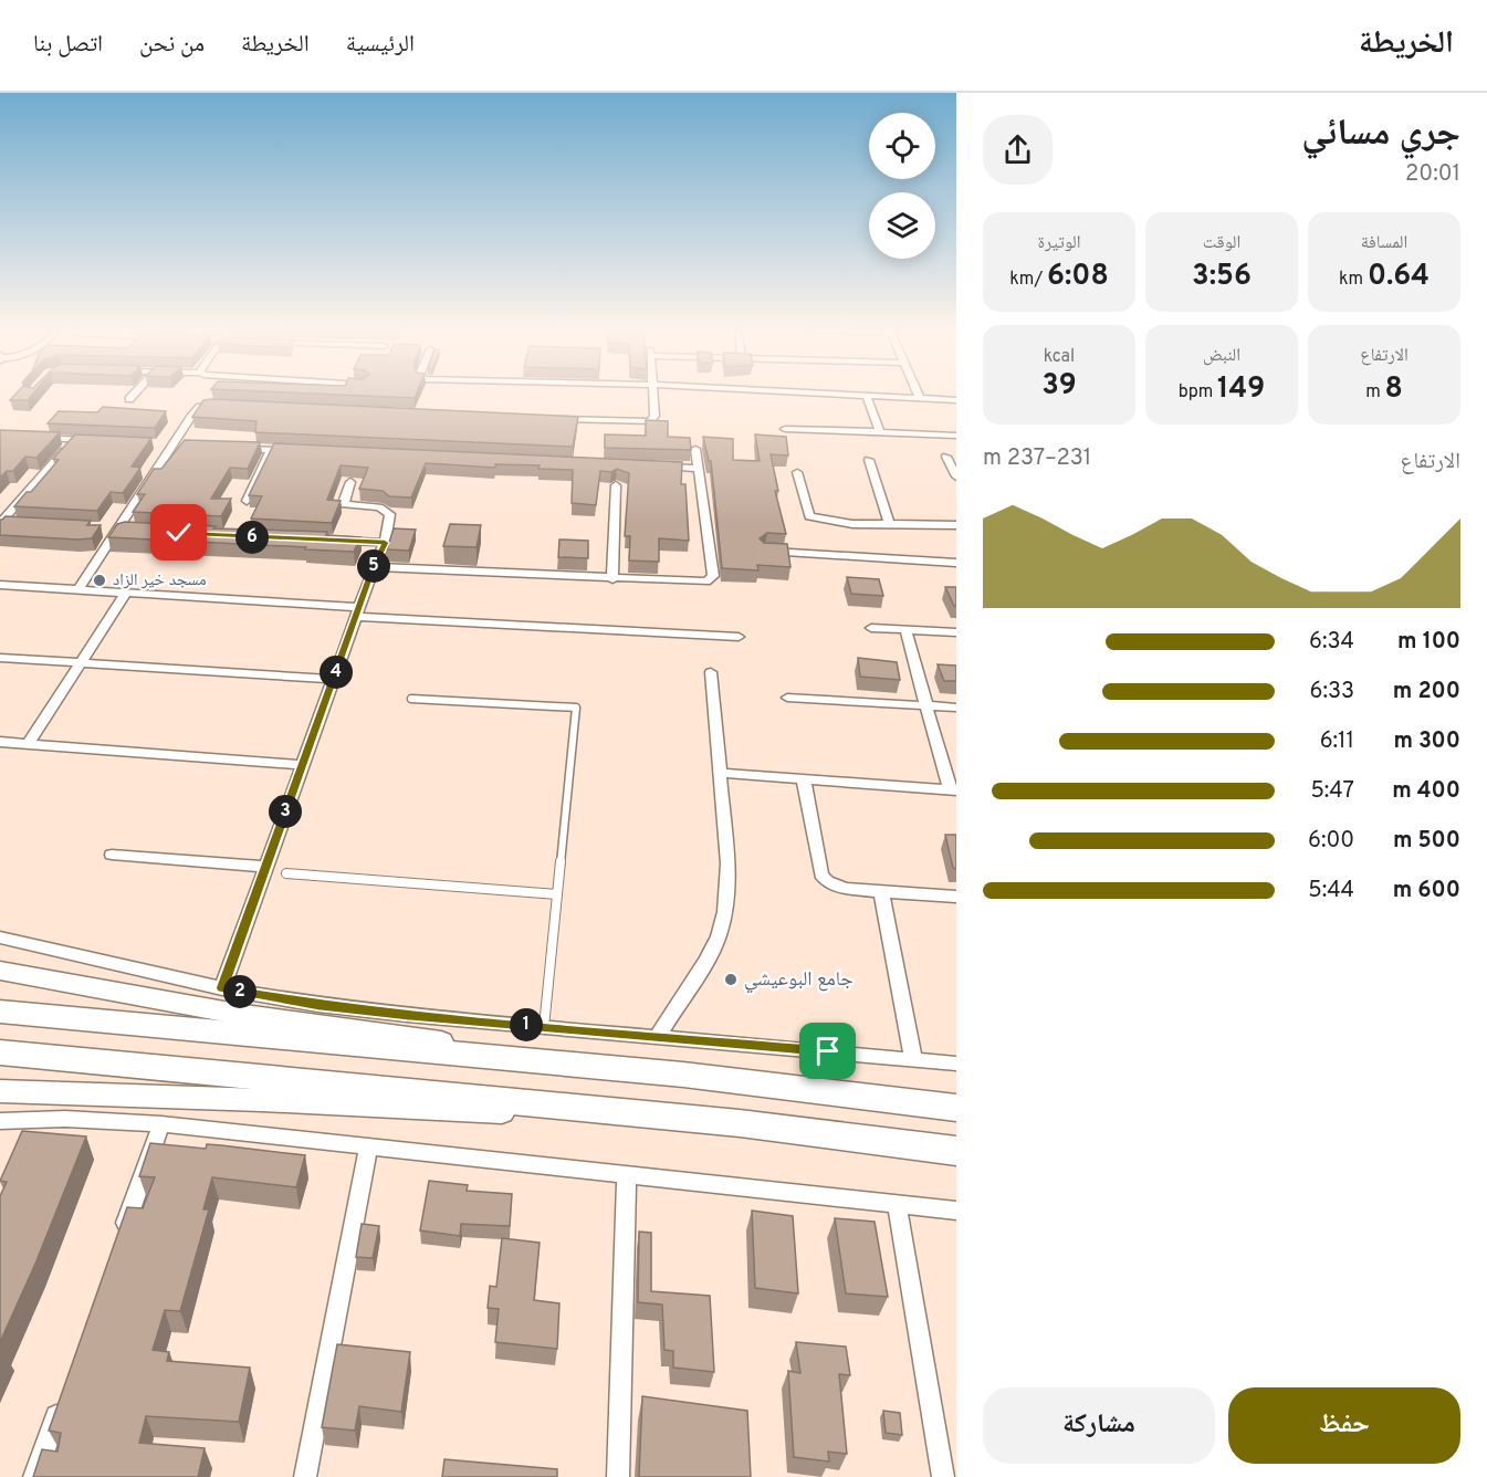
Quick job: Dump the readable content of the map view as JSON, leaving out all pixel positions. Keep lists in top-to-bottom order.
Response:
{
  "places": ["مسجد خير الزاد", "جامع البوعيشي"],
  "page": {
    "header": "الخريطة",
    "nav": [
      "الرئيسية",
      "الخريطة",
      "من نحن",
      "اتصل بنا"
    ],
    "heading": ["جري مسائي", "20:01"],
    "stats": [
      ["المسافة", "0.64 km"],
      ["الوقت", "3:56"],
      ["الوتيرة", "6:08 /km"],
      ["الارتفاع", "8 m"],
      ["النبض", "149 bpm"],
      ["kcal", "39"]
    ],
    "chart": ["الارتفاع", "231–237 m"],
    "pins": [
      "6",
      "5",
      "4",
      "3",
      "2",
      "1"
    ],
    "list": [
      {
        "name": "100 m",
        "note": "6:34"
      },
      {
        "name": "200 m",
        "note": "6:33"
      },
      {
        "name": "300 m",
        "note": "6:11"
      },
      {
        "name": "400 m",
        "note": "5:47"
      },
      {
        "name": "500 m",
        "note": "6:00"
      },
      {
        "name": "600 m",
        "note": "5:44"
      }
    ],
    "buttons": ["حفظ", "مشاركة"]
  }
}
